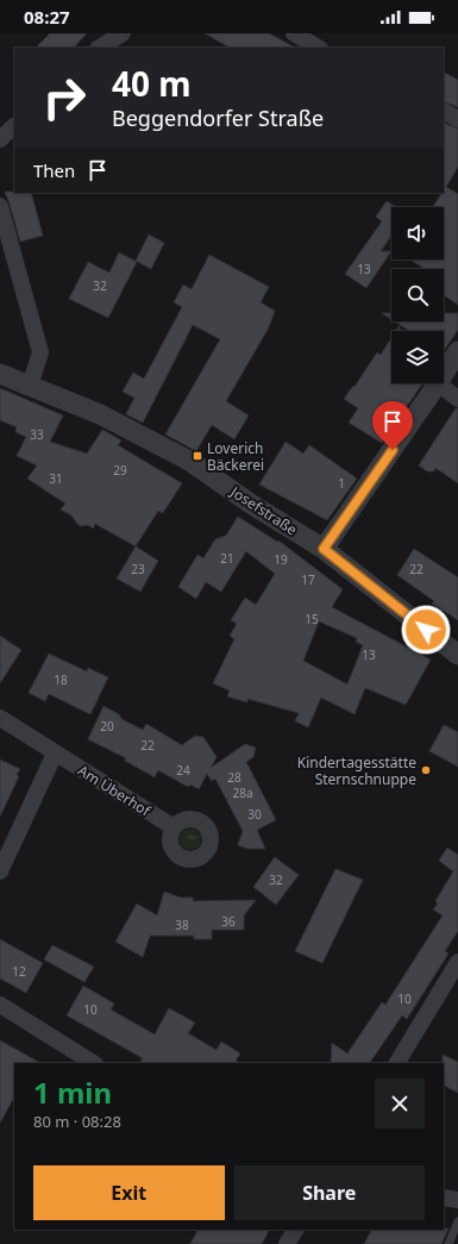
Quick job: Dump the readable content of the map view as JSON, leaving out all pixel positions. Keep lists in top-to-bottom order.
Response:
{
  "streets": {
    "street": ["Josefstraße", "Am Überhof"]
  },
  "places": {
    "transit": ["Loverich Bäckerei"],
    "other": ["Kindertagesstätte Sternschnuppe"]
  },
  "house_numbers": [
    "13",
    "32",
    "33",
    "29",
    "31",
    "1",
    "21",
    "19",
    "23",
    "22",
    "17",
    "15",
    "13",
    "18",
    "20",
    "22",
    "24",
    "28",
    "28a",
    "30",
    "32",
    "36",
    "38",
    "12",
    "10",
    "10"
  ],
  "page": {
    "status": "08:27",
    "turn": ["40 m", "Beggendorfer Straße"],
    "then": "Then",
    "heading": ["1 min", "80 m · 08:28"],
    "buttons": ["Exit", "Share"]
  }
}
